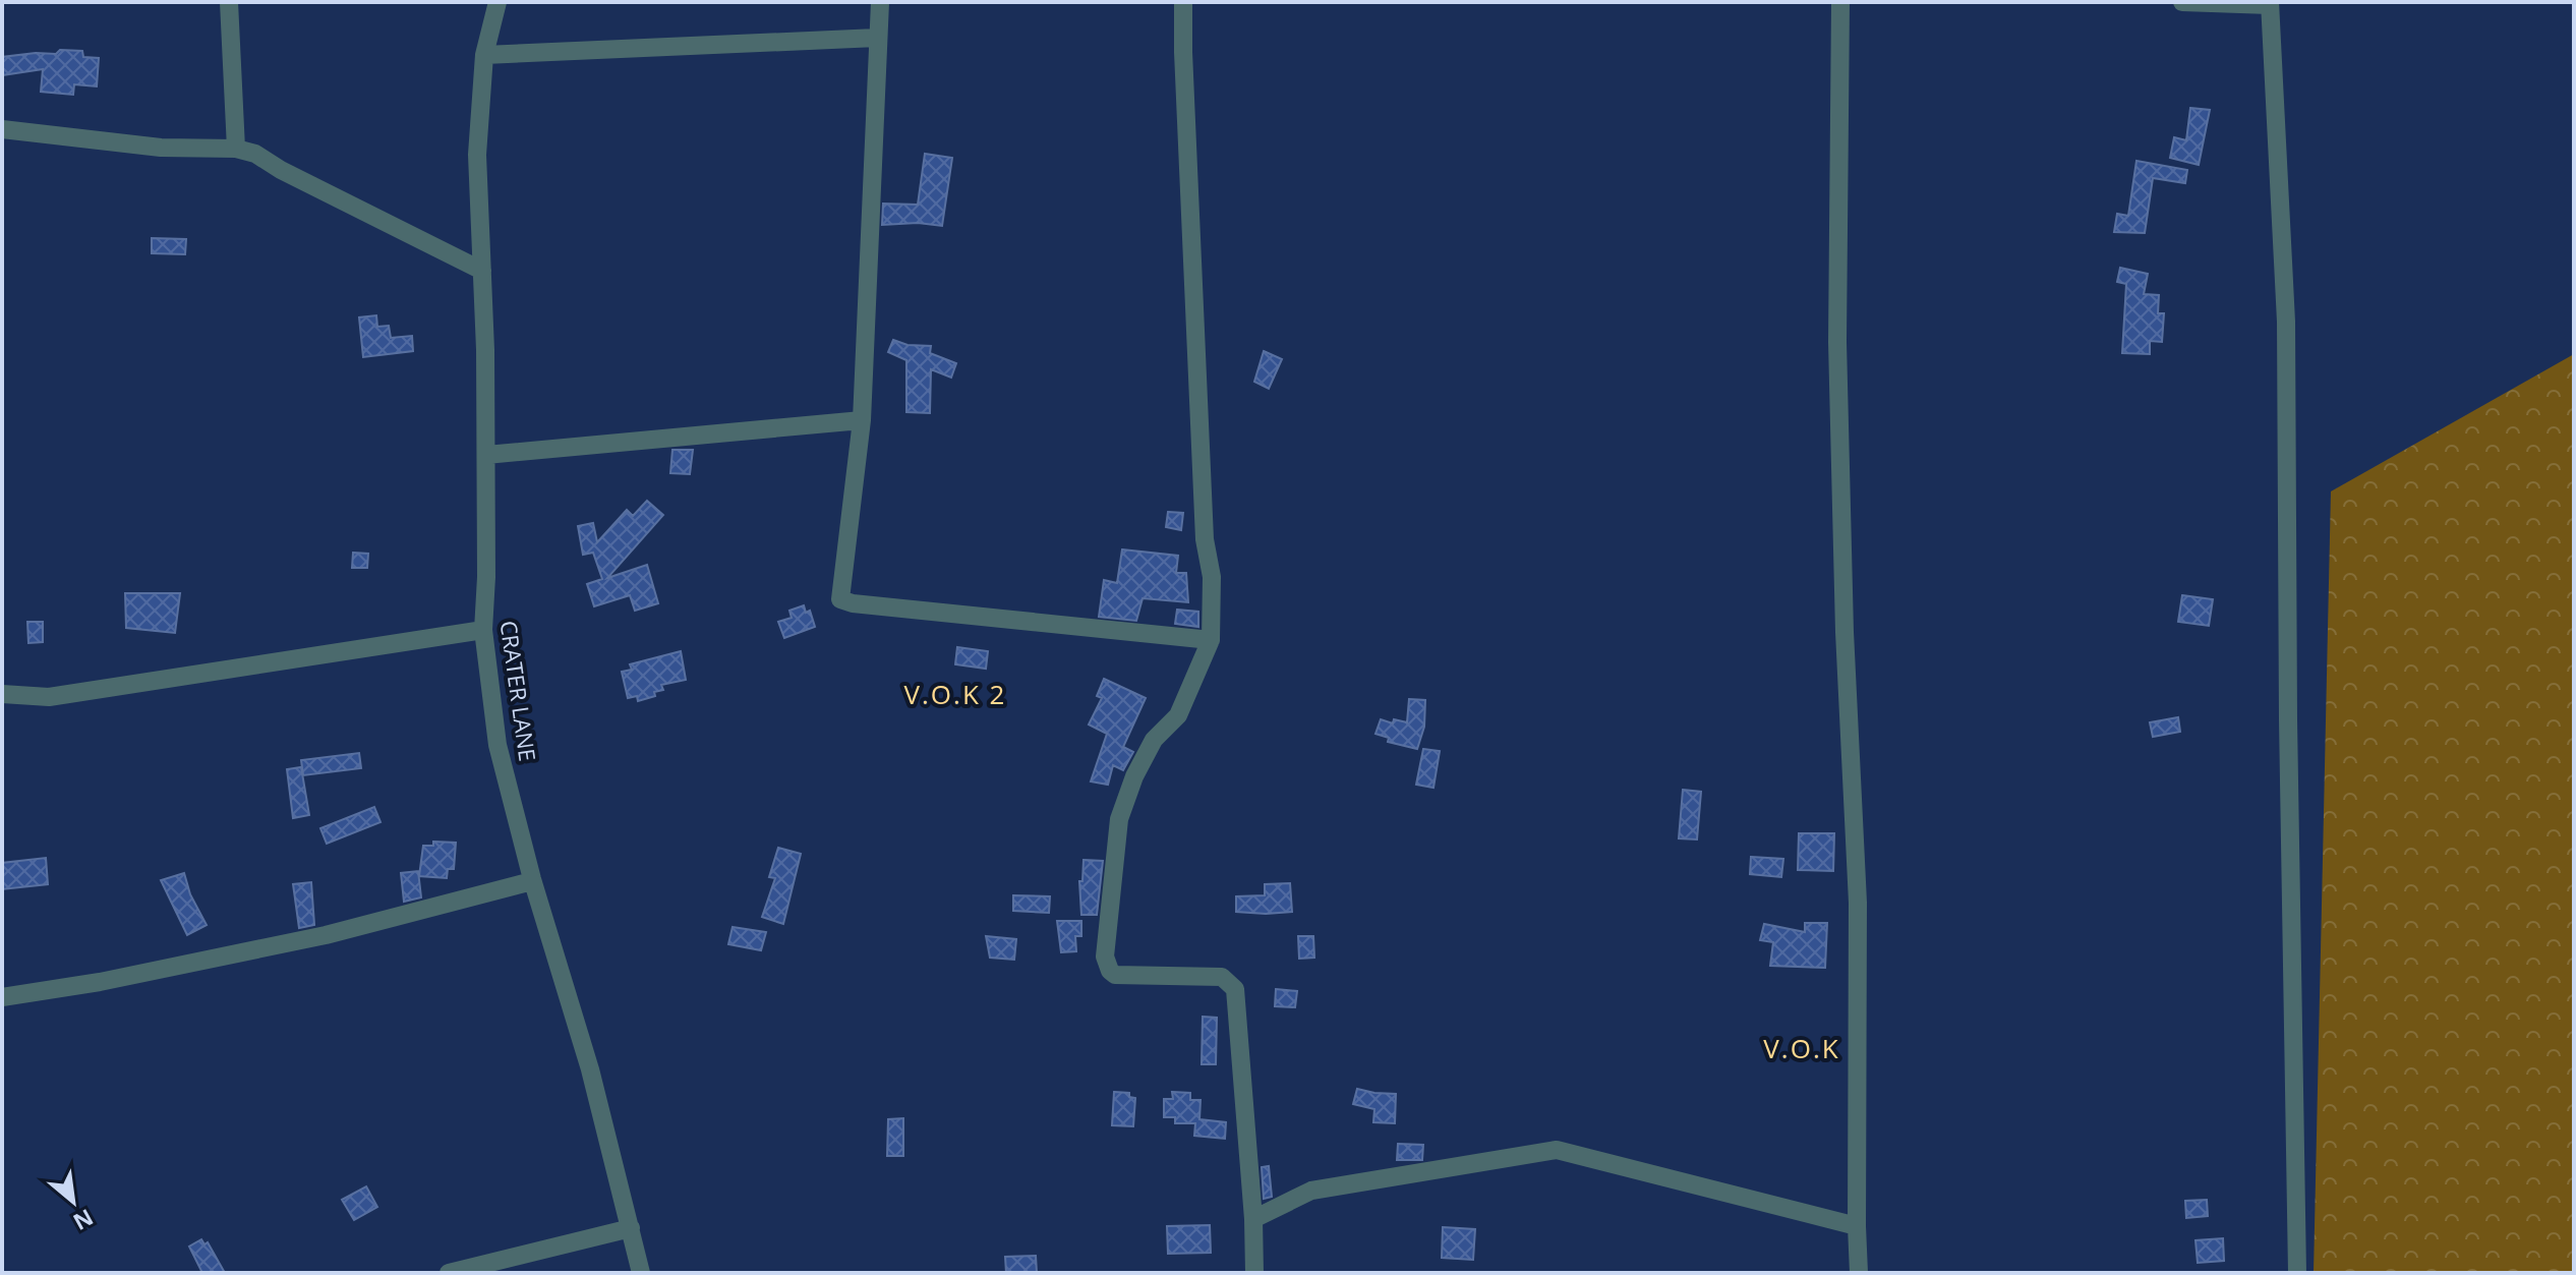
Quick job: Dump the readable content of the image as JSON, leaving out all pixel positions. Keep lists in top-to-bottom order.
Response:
{
  "streets": {
    "street": ["CRATER LANE"]
  },
  "districts": ["V.O.K 2", "V.O.K"],
  "north": "bottom right"
}
